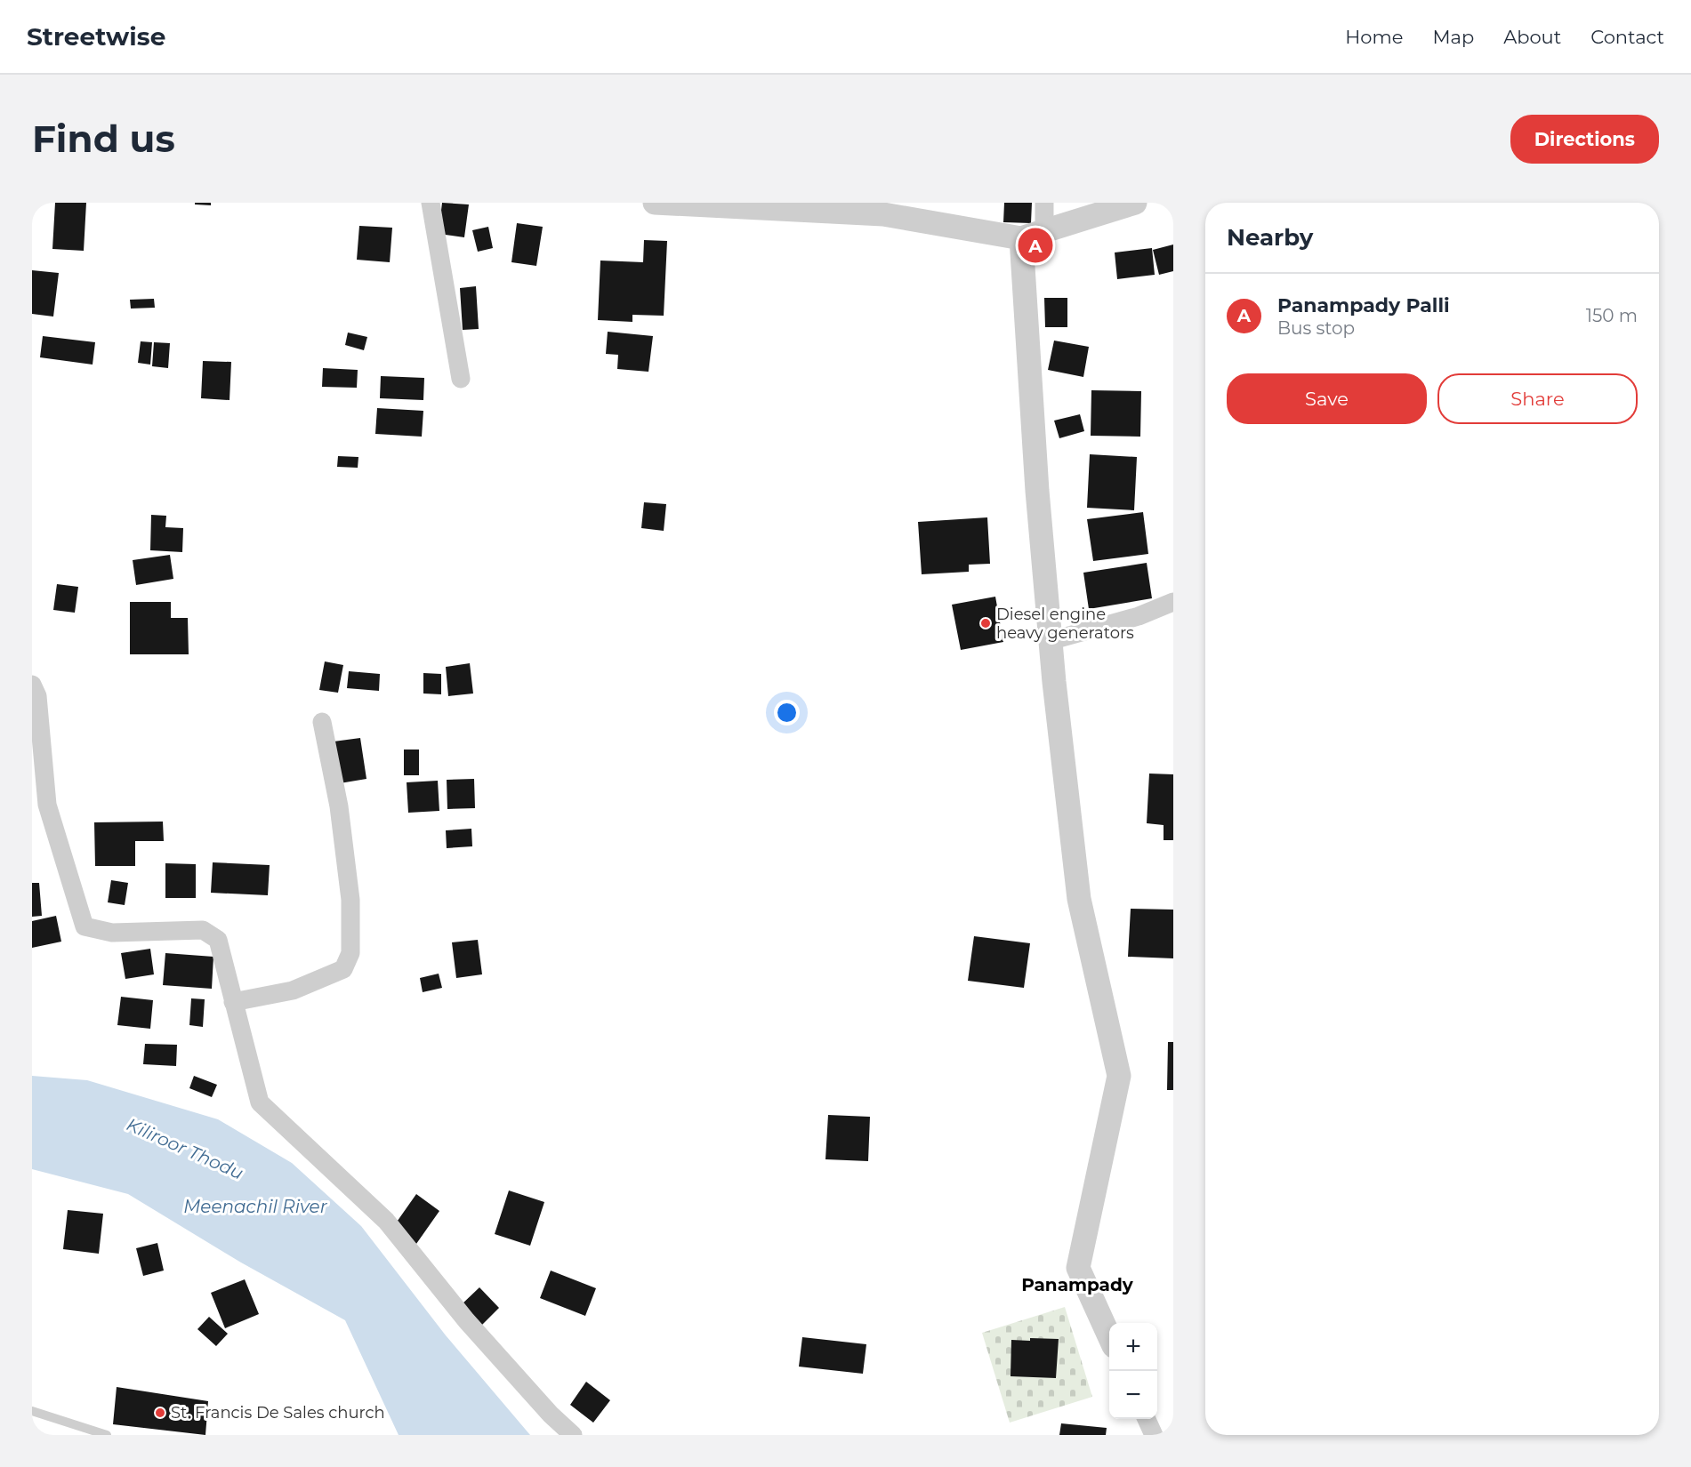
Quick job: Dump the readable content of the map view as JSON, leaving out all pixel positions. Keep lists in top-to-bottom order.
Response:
{
  "districts": ["Panampady"],
  "water": ["Kiliroor Thodu", "Meenachil River"],
  "places": ["Diesel engine heavy generators", "St. Francis De Sales church"],
  "page": {
    "header": "Streetwise",
    "nav": [
      "Home",
      "Map",
      "About",
      "Contact"
    ],
    "buttons": [
      "Directions",
      ["Save", "Share"]
    ],
    "title": "Find us",
    "heading": "Nearby",
    "pins": "A",
    "list": [
      {
        "mark": "A",
        "name": "Panampady Palli",
        "note": "Bus stop",
        "value": "150 m"
      }
    ],
    "map_buttons": ["+", "−"]
  }
}
